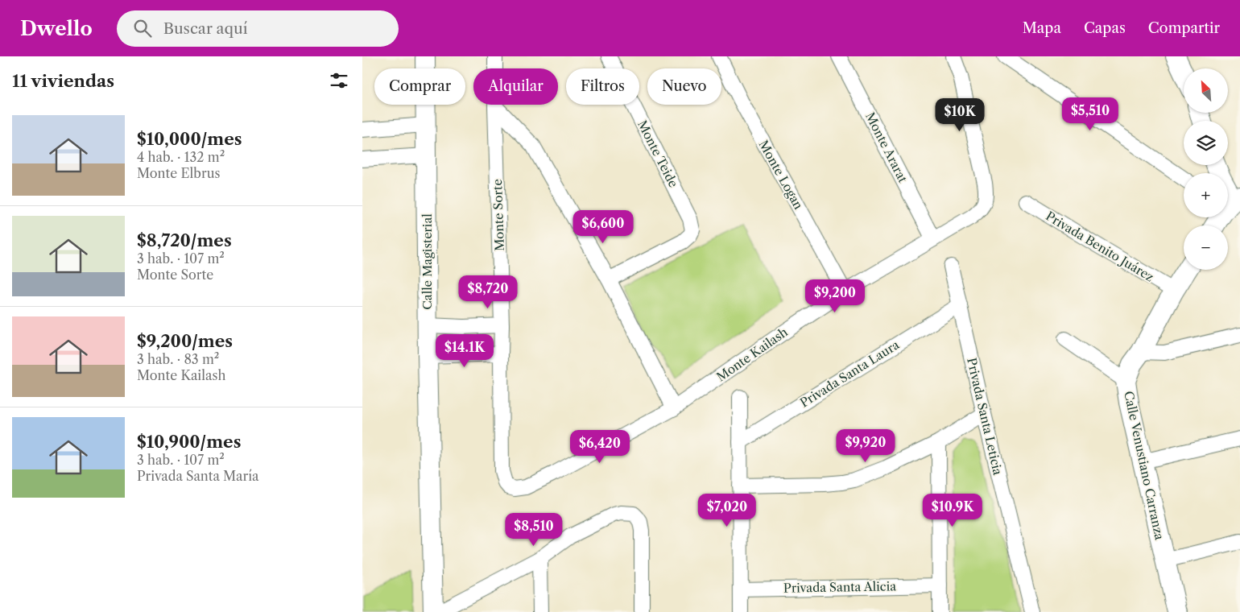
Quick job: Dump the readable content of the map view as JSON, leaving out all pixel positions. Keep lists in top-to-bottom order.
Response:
{
  "streets": {
    "street": [
      "Monte Ararat",
      "Monte Teide",
      "Monte Logan",
      "Monte Sorte",
      "Privada Benito Juárez",
      "Calle Magisterial",
      "Monte Kailash",
      "Privada Santa Laura",
      "Privada Santa Leticia",
      "Calle Venustiano Carranza",
      "Privada Santa Alicia"
    ]
  },
  "crossings": [
    ["Monte Ararat", "Monte Kailash"],
    ["Monte Logan", "Monte Kailash"],
    ["Monte Sorte", "Monte Kailash"],
    ["Privada Benito Juárez", "Calle Venustiano Carranza"],
    ["Privada Santa Laura", "Privada Santa Leticia"]
  ],
  "north": "top left",
  "page": {
    "header": "Dwello",
    "search": "Buscar aquí",
    "nav": ["Mapa", "Capas", "Compartir"],
    "heading": "11 viviendas",
    "map_buttons": ["+", "−"],
    "chip": [
      "Comprar",
      "Alquilar",
      "Filtros",
      "Nuevo"
    ],
    "price": [
      "$5,510",
      "$10K",
      "$6,600",
      "$8,720",
      "$9,200",
      "$14.1K",
      "$9,920",
      "$6,420",
      "$7,020",
      "$10.9K",
      "$8,510"
    ],
    "list": [
      {
        "name": "$10,000/mes",
        "note": "4 hab. · 132 m² · Monte Elbrus"
      },
      {
        "name": "$8,720/mes",
        "note": "3 hab. · 107 m² · Monte Sorte"
      },
      {
        "name": "$9,200/mes",
        "note": "3 hab. · 83 m² · Monte Kailash"
      },
      {
        "name": "$10,900/mes",
        "note": "3 hab. · 107 m² · Privada Santa María"
      }
    ]
  }
}
